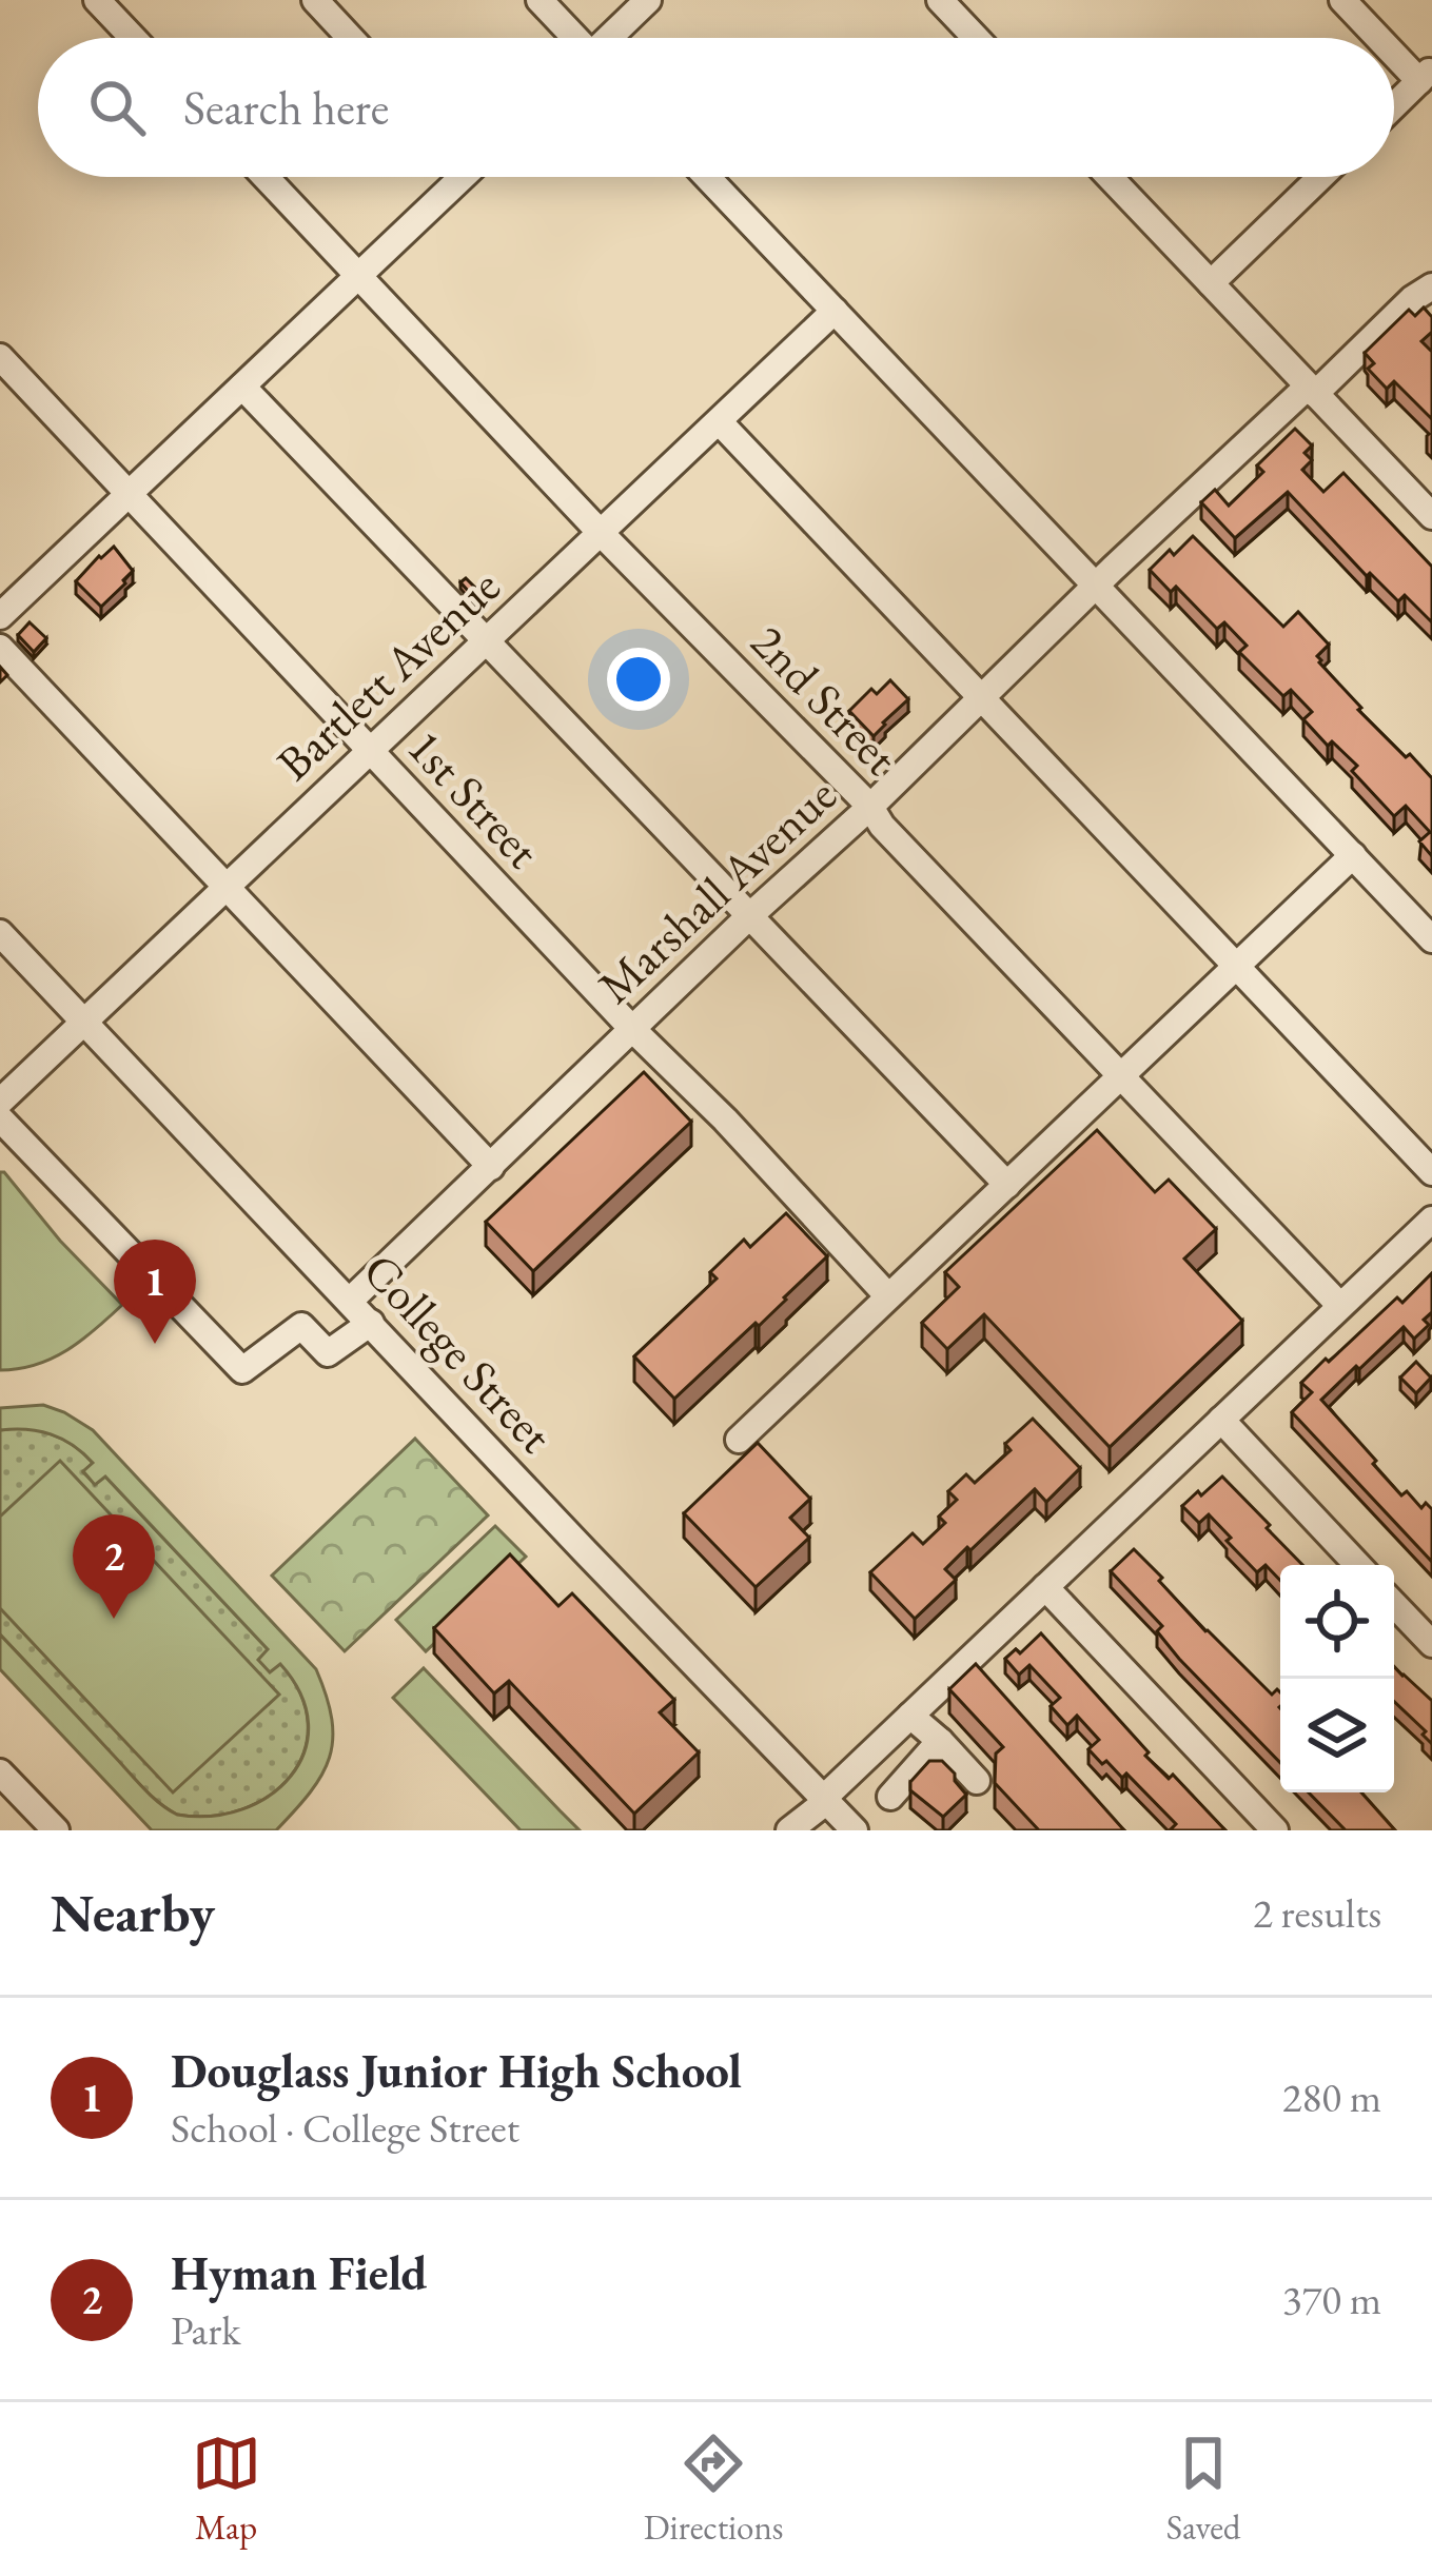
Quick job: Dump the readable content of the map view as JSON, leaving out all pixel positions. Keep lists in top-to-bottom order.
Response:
{
  "streets": {
    "street": [
      "Bartlett Avenue",
      "2nd Street",
      "1st Street",
      "Marshall Avenue",
      "College Street"
    ]
  },
  "crossings": [
    ["Bartlett Avenue", "2nd Street"],
    ["Bartlett Avenue", "1st Street"],
    ["Bartlett Avenue", "College Street"],
    ["2nd Street", "Marshall Avenue"],
    ["1st Street", "Marshall Avenue"],
    ["Marshall Avenue", "College Street"]
  ],
  "page": {
    "search": "Search here",
    "pins": ["1", "2"],
    "heading": ["Nearby", "2 results"],
    "list": [
      {
        "mark": "1",
        "name": "Douglass Junior High School",
        "note": "School · College Street",
        "value": "280 m"
      },
      {
        "mark": "2",
        "name": "Hyman Field",
        "note": "Park",
        "value": "370 m"
      }
    ],
    "nav": ["Map", "Directions", "Saved"]
  }
}
